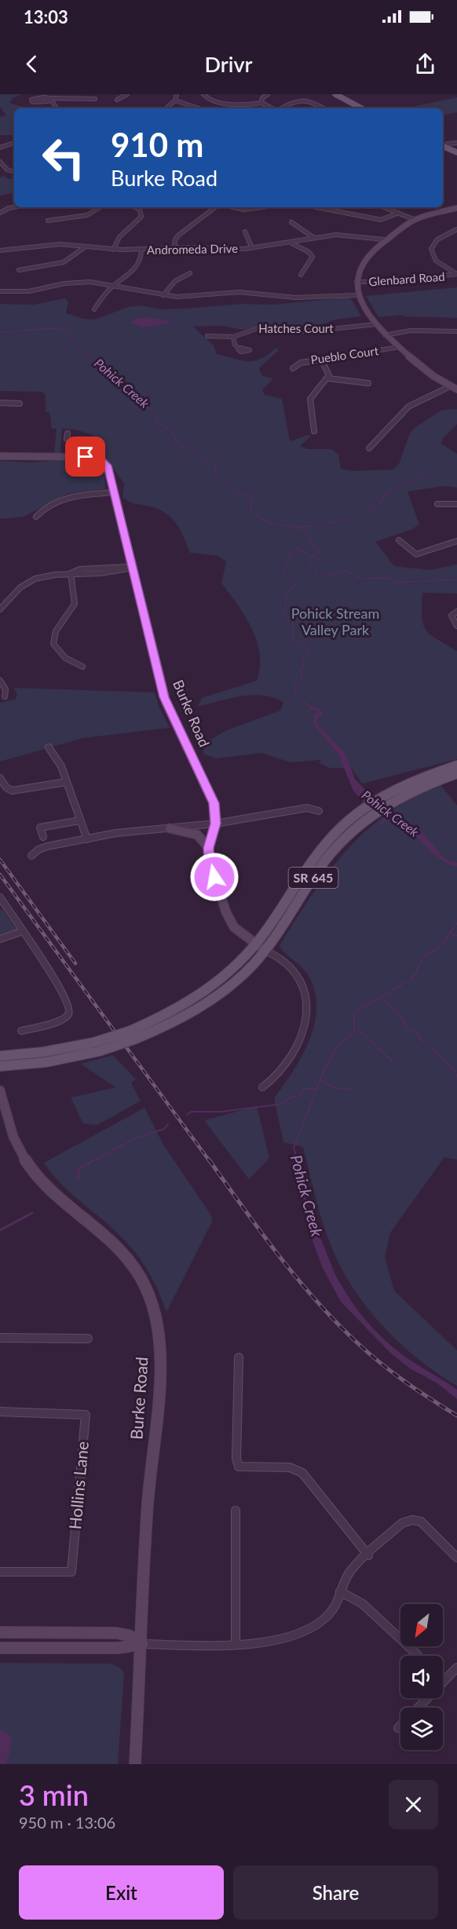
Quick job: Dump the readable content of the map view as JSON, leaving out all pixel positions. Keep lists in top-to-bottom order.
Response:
{
  "streets": {
    "main road": ["SR 645"],
    "street": [
      "Andromeda Drive",
      "Glenbard Road",
      "Hatches Court",
      "Pueblo Court",
      "Burke Road",
      "Hollins Lane"
    ]
  },
  "crossings": [
    ["Burke Road", "SR 645"]
  ],
  "water": ["Pohick Creek"],
  "parks": ["Pohick Stream Valley Park"],
  "north": "bottom left",
  "page": {
    "status": "13:03",
    "header": "Drivr",
    "turn": ["910 m", "Burke Road"],
    "heading": ["3 min", "950 m · 13:06"],
    "buttons": ["Exit", "Share"]
  }
}
